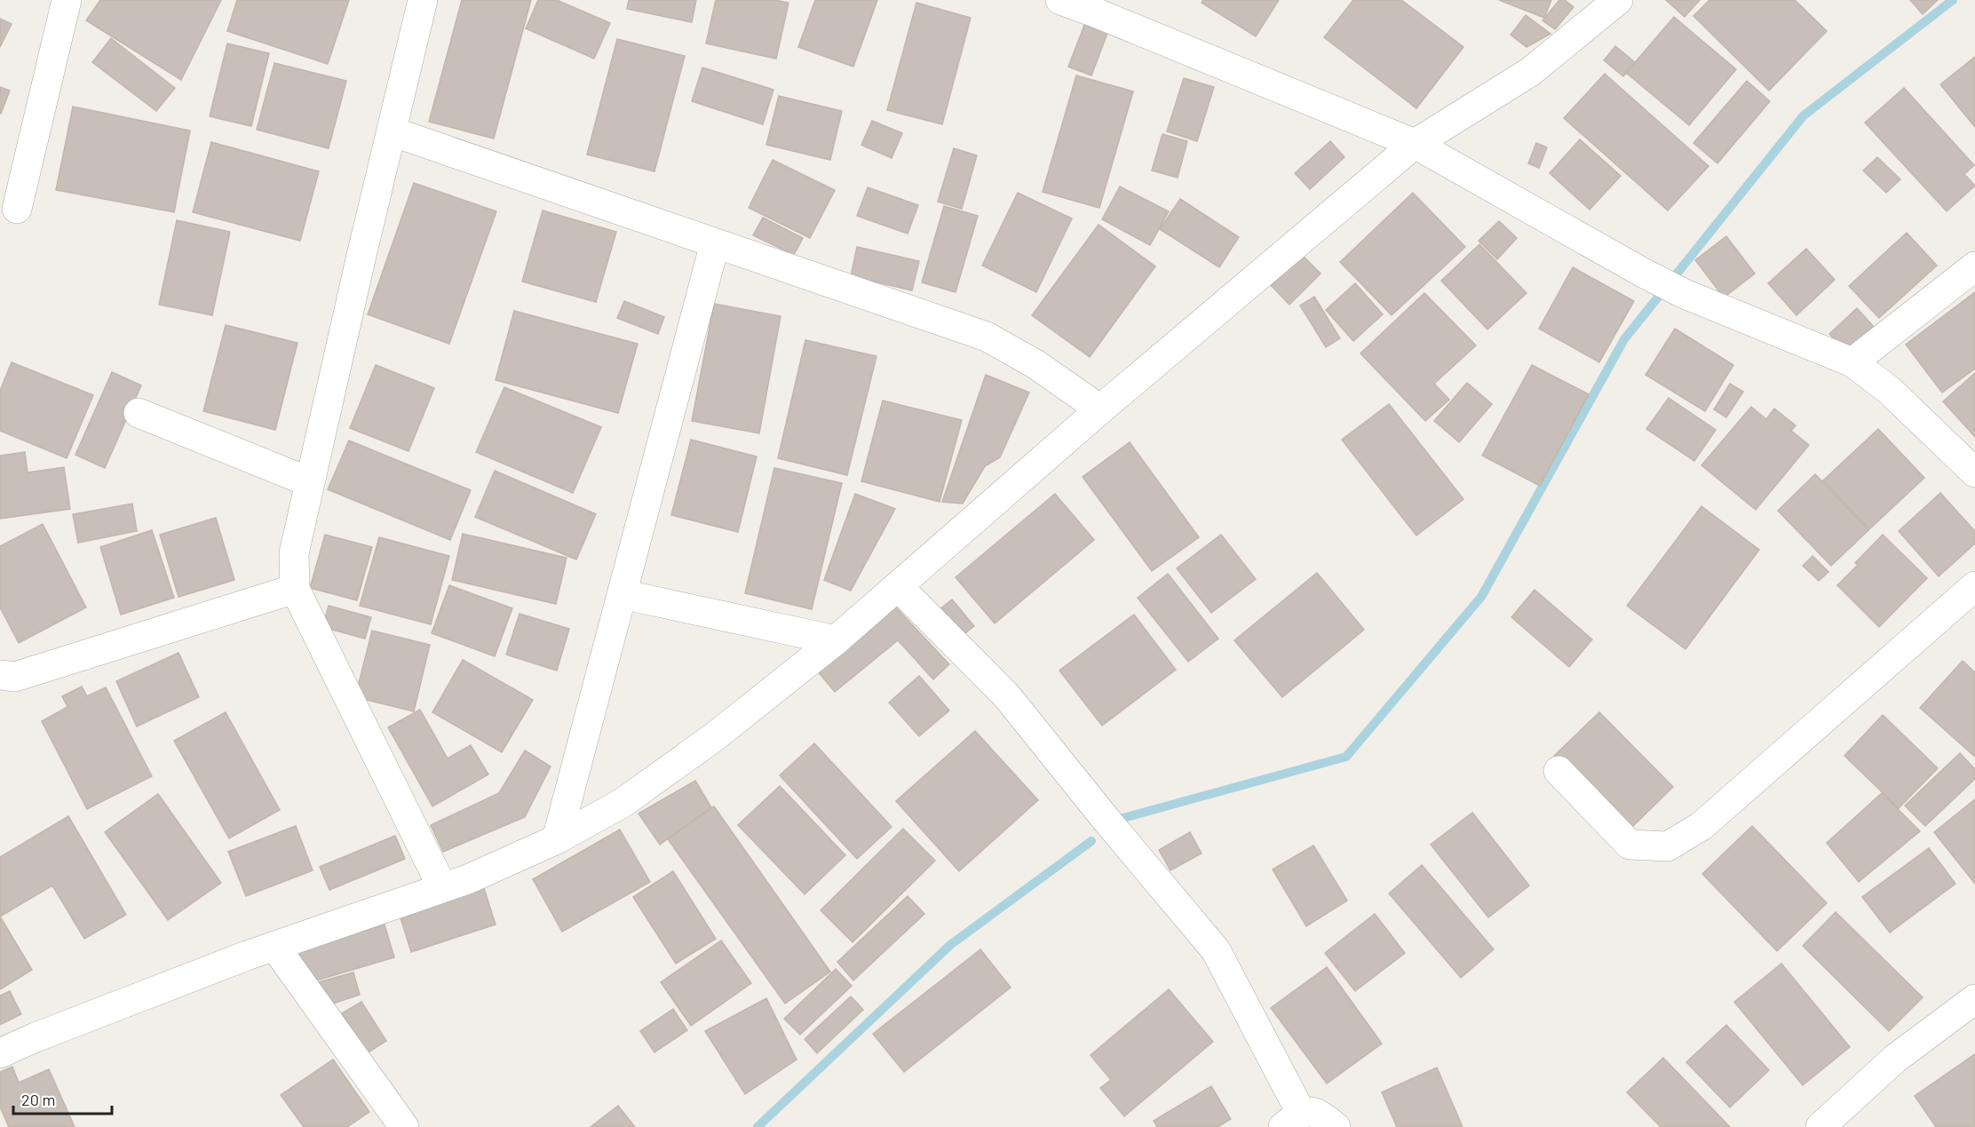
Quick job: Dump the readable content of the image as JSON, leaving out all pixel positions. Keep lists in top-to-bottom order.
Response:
{
  "scale_bar": "20 m"
}
